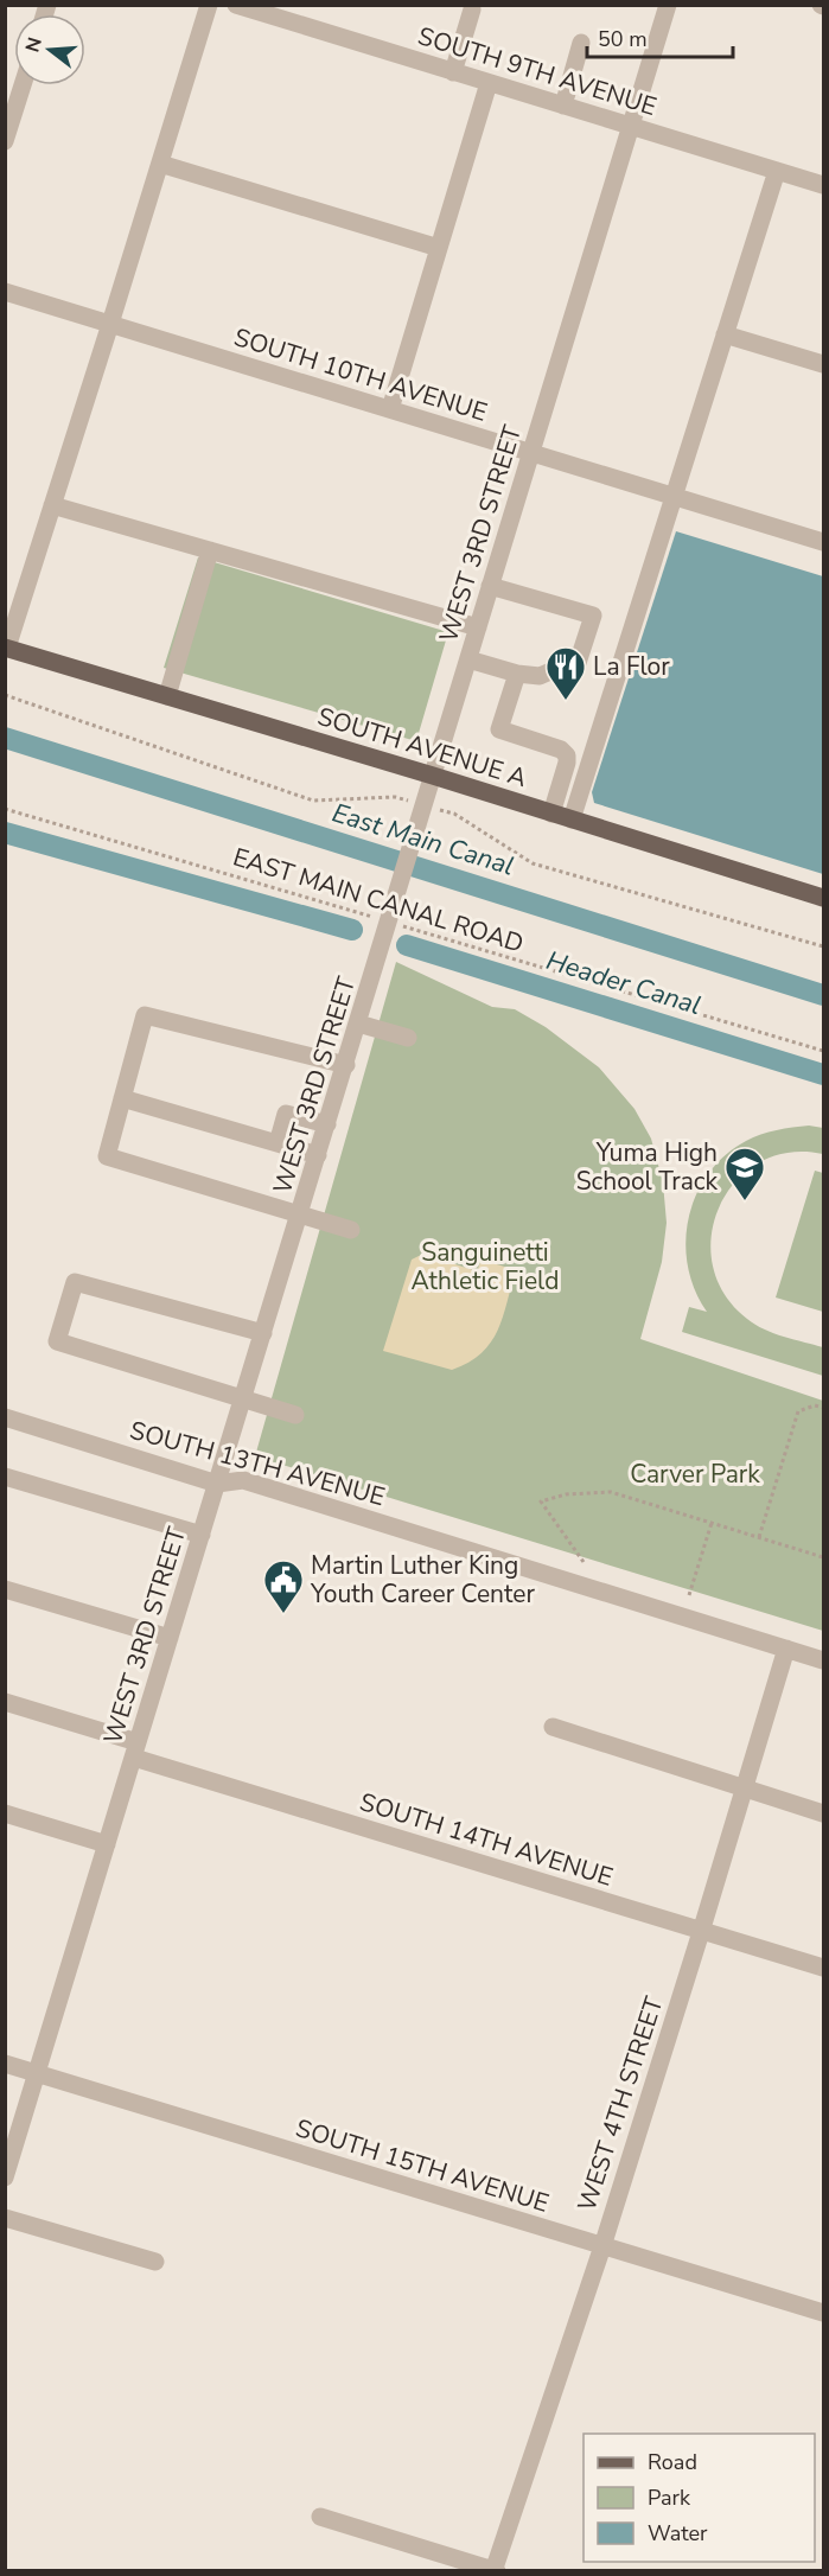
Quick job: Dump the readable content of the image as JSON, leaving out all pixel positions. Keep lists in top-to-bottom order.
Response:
{
  "streets": {
    "main road": ["SOUTH AVENUE A"],
    "street": [
      "SOUTH 9TH AVENUE",
      "SOUTH 10TH AVENUE",
      "WEST 3RD STREET",
      "SOUTH 13TH AVENUE",
      "SOUTH 14TH AVENUE",
      "WEST 4TH STREET",
      "SOUTH 15TH AVENUE"
    ],
    "path": ["EAST MAIN CANAL ROAD"]
  },
  "crossings": [
    ["SOUTH 9TH AVENUE", "WEST 3RD STREET"],
    ["SOUTH 10TH AVENUE", "WEST 3RD STREET"],
    ["WEST 3RD STREET", "SOUTH AVENUE A"],
    ["WEST 3RD STREET", "EAST MAIN CANAL ROAD"],
    ["WEST 3RD STREET", "SOUTH 13TH AVENUE"],
    ["WEST 3RD STREET", "SOUTH 14TH AVENUE"],
    ["WEST 3RD STREET", "SOUTH 15TH AVENUE"],
    ["SOUTH 13TH AVENUE", "WEST 4TH STREET"],
    ["SOUTH 14TH AVENUE", "WEST 4TH STREET"],
    ["WEST 4TH STREET", "SOUTH 15TH AVENUE"]
  ],
  "water": ["East Main Canal", "Header Canal"],
  "parks": ["Sanguinetti Athletic Field", "Carver Park"],
  "places": {
    "restaurant": ["La Flor"],
    "school or university": ["Yuma High School Track"],
    "public building": ["Martin Luther King Youth Career Center"]
  },
  "legend": ["Road", "Park", "Water"],
  "scale_bar": "50 m",
  "north": "left"
}
